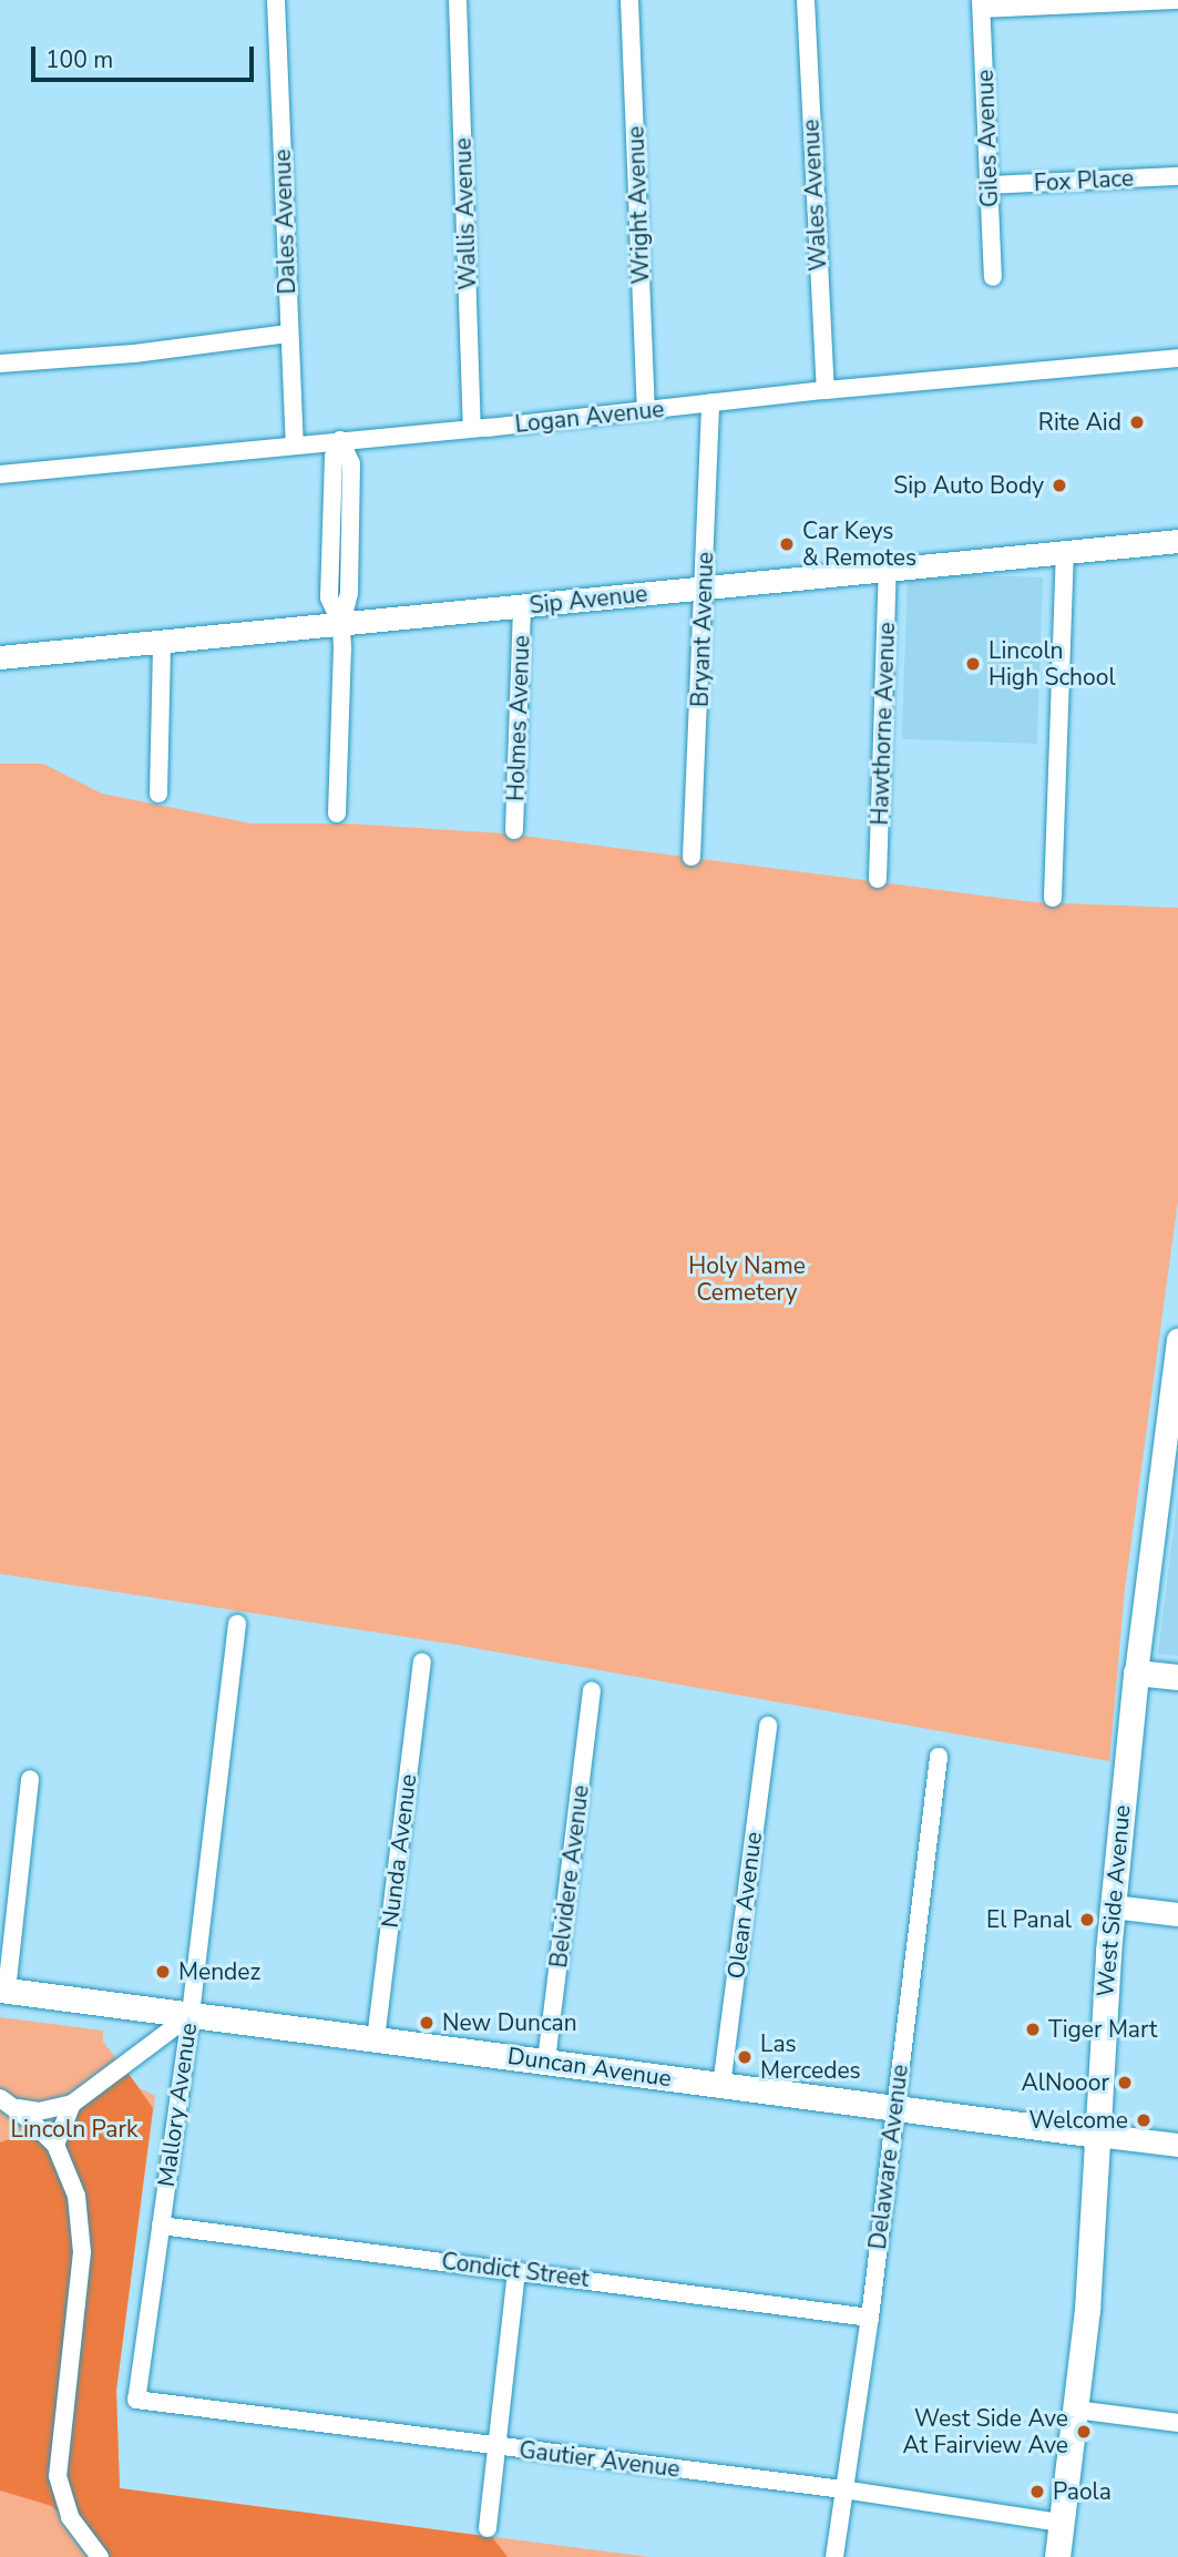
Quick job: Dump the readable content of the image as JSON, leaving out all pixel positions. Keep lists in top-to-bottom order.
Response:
{
  "streets": {
    "main road": ["West Side Avenue", "Duncan Avenue"],
    "street": [
      "Giles Avenue",
      "Fox Place",
      "Wales Avenue",
      "Wright Avenue",
      "Wallis Avenue",
      "Dales Avenue",
      "Logan Avenue",
      "Sip Avenue",
      "Bryant Avenue",
      "Holmes Avenue",
      "Hawthorne Avenue",
      "Nunda Avenue",
      "Belvidere Avenue",
      "Olean Avenue",
      "Mallory Avenue",
      "Delaware Avenue",
      "Condict Street",
      "Gautier Avenue"
    ]
  },
  "crossings": [
    ["Giles Avenue", "Fox Place"],
    ["Wales Avenue", "Logan Avenue"],
    ["Wright Avenue", "Logan Avenue"],
    ["Wallis Avenue", "Logan Avenue"],
    ["Dales Avenue", "Logan Avenue"],
    ["Logan Avenue", "Bryant Avenue"],
    ["Sip Avenue", "Bryant Avenue"],
    ["Sip Avenue", "Holmes Avenue"],
    ["Sip Avenue", "Hawthorne Avenue"],
    ["Nunda Avenue", "Duncan Avenue"],
    ["Belvidere Avenue", "Duncan Avenue"],
    ["West Side Avenue", "Duncan Avenue"],
    ["West Side Avenue", "Gautier Avenue"],
    ["Olean Avenue", "Duncan Avenue"],
    ["Duncan Avenue", "Mallory Avenue"],
    ["Duncan Avenue", "Delaware Avenue"],
    ["Mallory Avenue", "Condict Street"],
    ["Mallory Avenue", "Gautier Avenue"],
    ["Delaware Avenue", "Condict Street"],
    ["Delaware Avenue", "Gautier Avenue"]
  ],
  "parks": ["Holy Name Cemetery", "Lincoln Park"],
  "places": [
    "Rite Aid",
    "Sip Auto Body",
    "Car Keys & Remotes",
    "Lincoln High School",
    "El Panal",
    "Mendez",
    "New Duncan",
    "Tiger Mart",
    "Las Mercedes",
    "AlNooor",
    "Welcome",
    "West Side Ave At Fairview Ave",
    "Paola"
  ],
  "scale_bar": "100 m"
}
